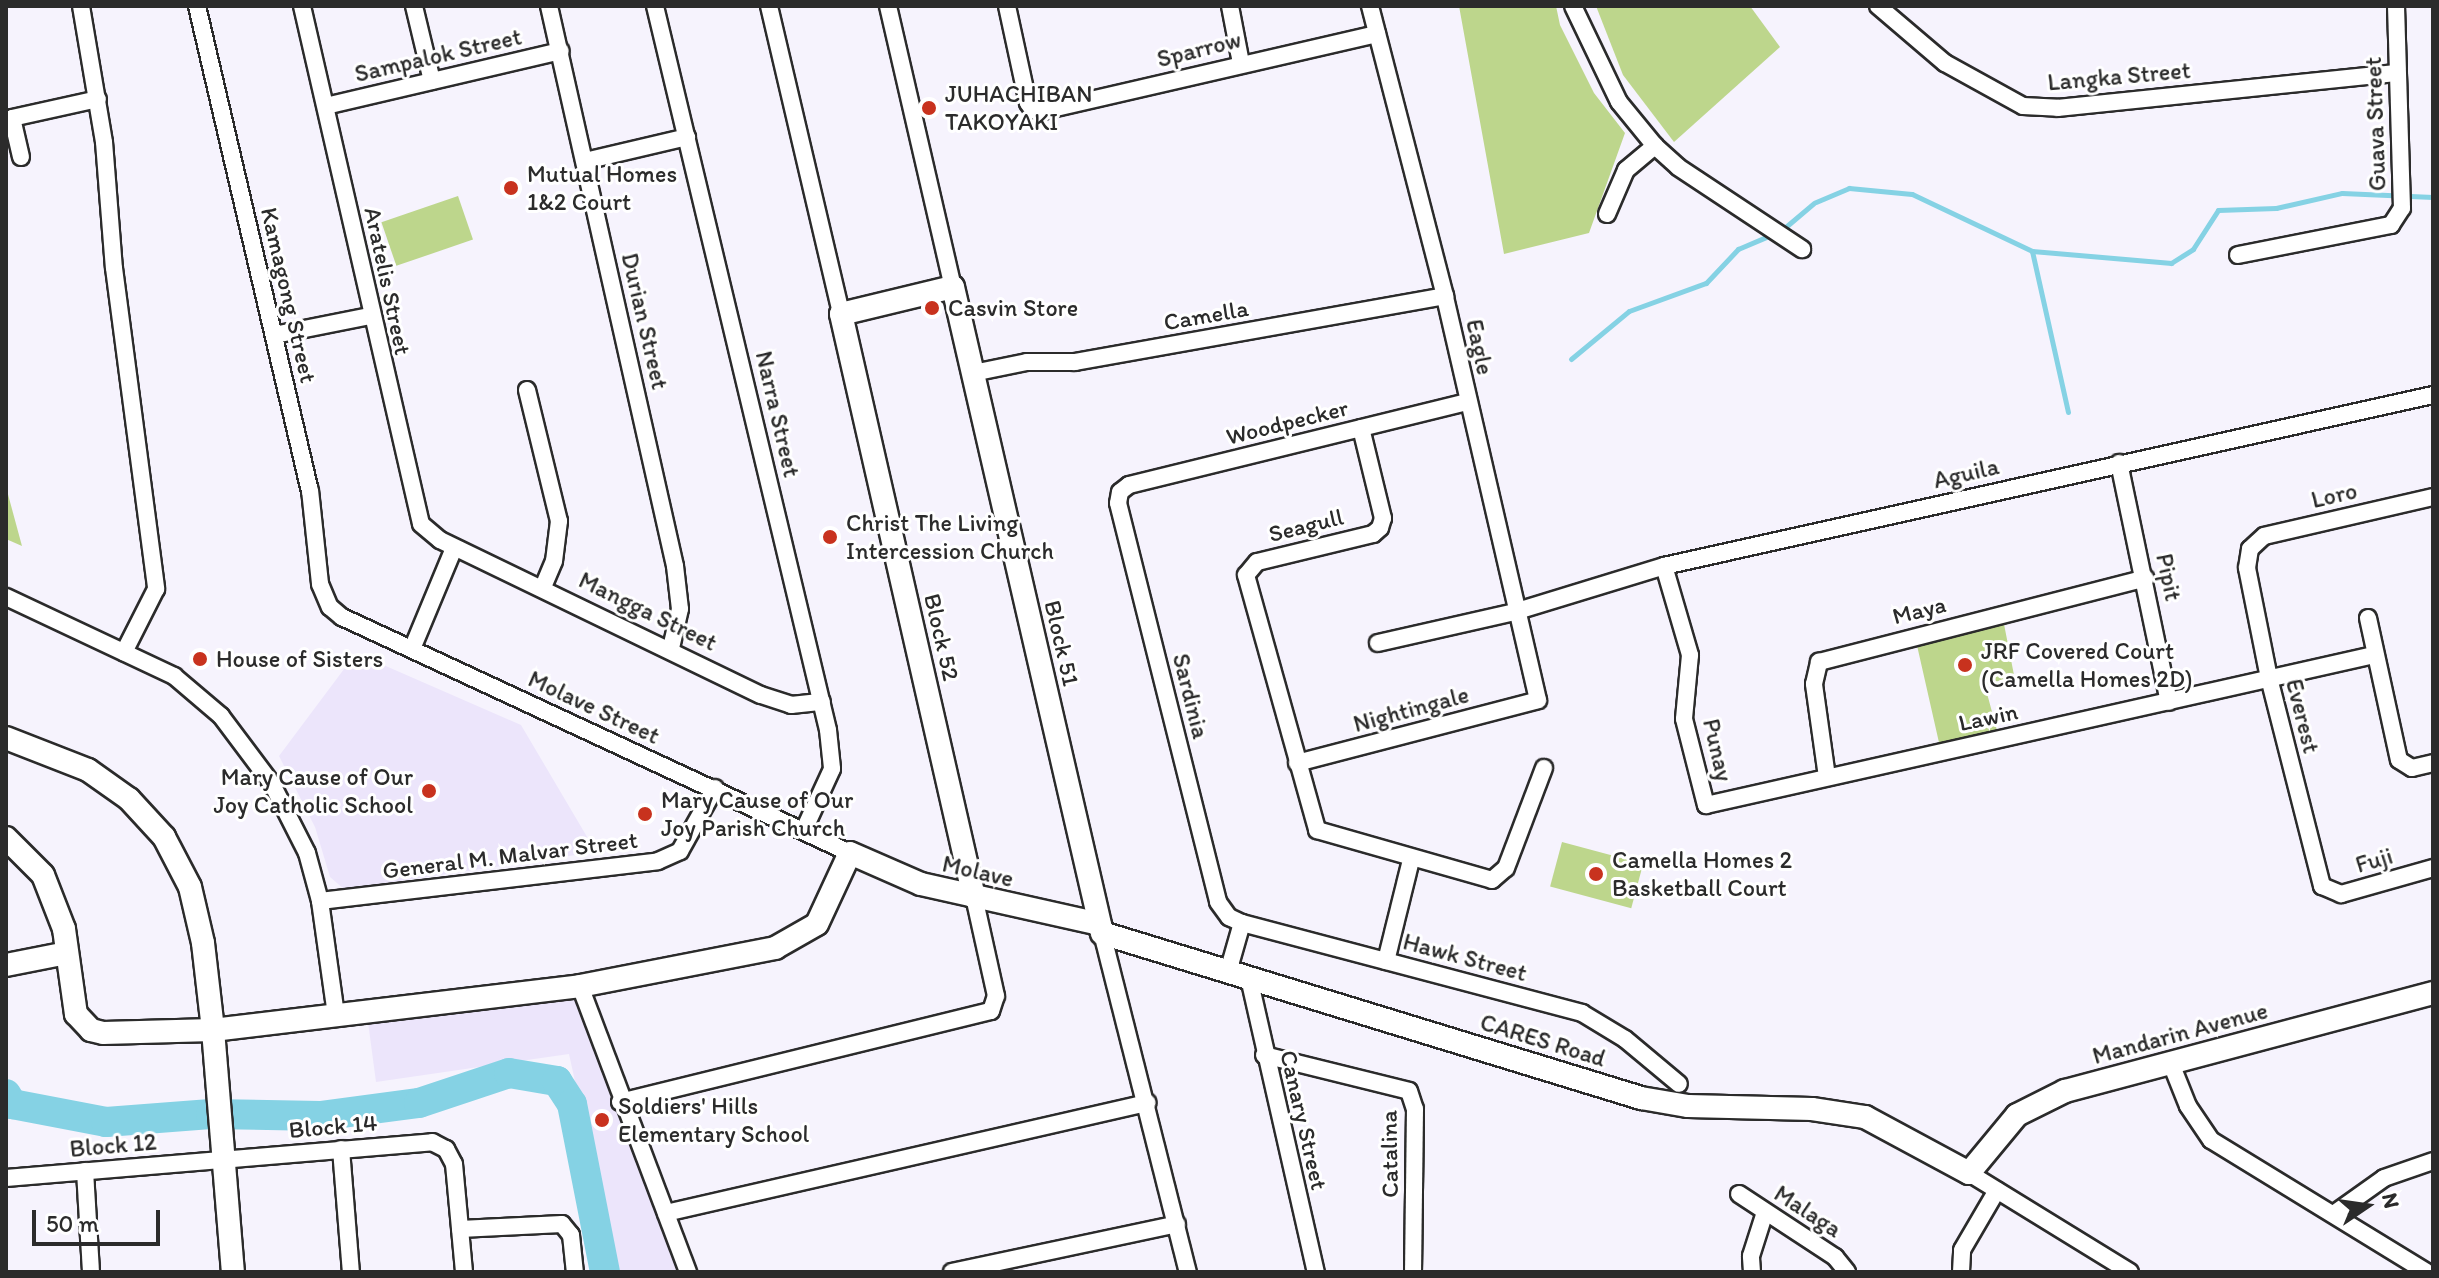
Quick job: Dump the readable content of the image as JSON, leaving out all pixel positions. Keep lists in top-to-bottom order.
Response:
{
  "streets": {
    "street": [
      "Sparrow",
      "Sampalok Street",
      "Langka Street",
      "Guava Street",
      "Aratelis Street",
      "Kamagong Street",
      "Camella",
      "Durian Street",
      "Eagle",
      "Narra Street",
      "Woodpecker",
      "Aguila",
      "Loro",
      "Seagull",
      "Pipit",
      "Maya",
      "Mangga Street",
      "Block 52",
      "Block 51",
      "Sardinia",
      "Molave Street",
      "Nightingale",
      "Everest",
      "Lawin",
      "Punay",
      "General M. Malvar Street",
      "Fuji",
      "Molave",
      "Hawk Street",
      "Mandarin Avenue",
      "CARES Road",
      "Canary Street",
      "Block 14",
      "Block 12",
      "Catalina",
      "Malaga"
    ]
  },
  "crossings": [
    ["Sparrow", "Eagle"],
    ["Sampalok Street", "Aratelis Street"],
    ["Sampalok Street", "Durian Street"],
    ["Langka Street", "Guava Street"],
    ["Aratelis Street", "Mangga Street"],
    ["Kamagong Street", "Molave Street"],
    ["Camella", "Eagle"],
    ["Camella", "Block 51"],
    ["Durian Street", "Mangga Street"],
    ["Eagle", "Woodpecker"],
    ["Eagle", "Aguila"],
    ["Eagle", "Nightingale"],
    ["Narra Street", "Mangga Street"],
    ["Narra Street", "Molave Street"],
    ["Woodpecker", "Seagull"],
    ["Woodpecker", "Sardinia"],
    ["Aguila", "Pipit"],
    ["Aguila", "Punay"],
    ["Loro", "Everest"],
    ["Seagull", "Nightingale"],
    ["Pipit", "Maya"],
    ["Pipit", "Lawin"],
    ["Maya", "Lawin"],
    ["Block 52", "Molave"],
    ["Block 51", "Molave"],
    ["Block 51", "CARES Road"],
    ["Sardinia", "Hawk Street"],
    ["Molave Street", "General M. Malvar Street"],
    ["Molave Street", "Molave"],
    ["Everest", "Lawin"],
    ["Everest", "Fuji"],
    ["Lawin", "Punay"],
    ["Molave", "CARES Road"],
    ["Hawk Street", "Canary Street"],
    ["Mandarin Avenue", "CARES Road"],
    ["CARES Road", "Canary Street"],
    ["Canary Street", "Catalina"],
    ["Block 14", "Block 12"]
  ],
  "places": [
    "JUHACHIBAN TAKOYAKI",
    "Mutual Homes 1&2 Court",
    "Casvin Store",
    "Christ The Living Intercession Church",
    "House of Sisters",
    "JRF Covered Court (Camella Homes 2D)",
    "Mary Cause of Our Joy Catholic School",
    "Mary Cause of Our Joy Parish Church",
    "Camella Homes 2 Basketball Court",
    "Soldiers' Hills Elementary School"
  ],
  "scale_bar": "50 m",
  "north": "right"
}
